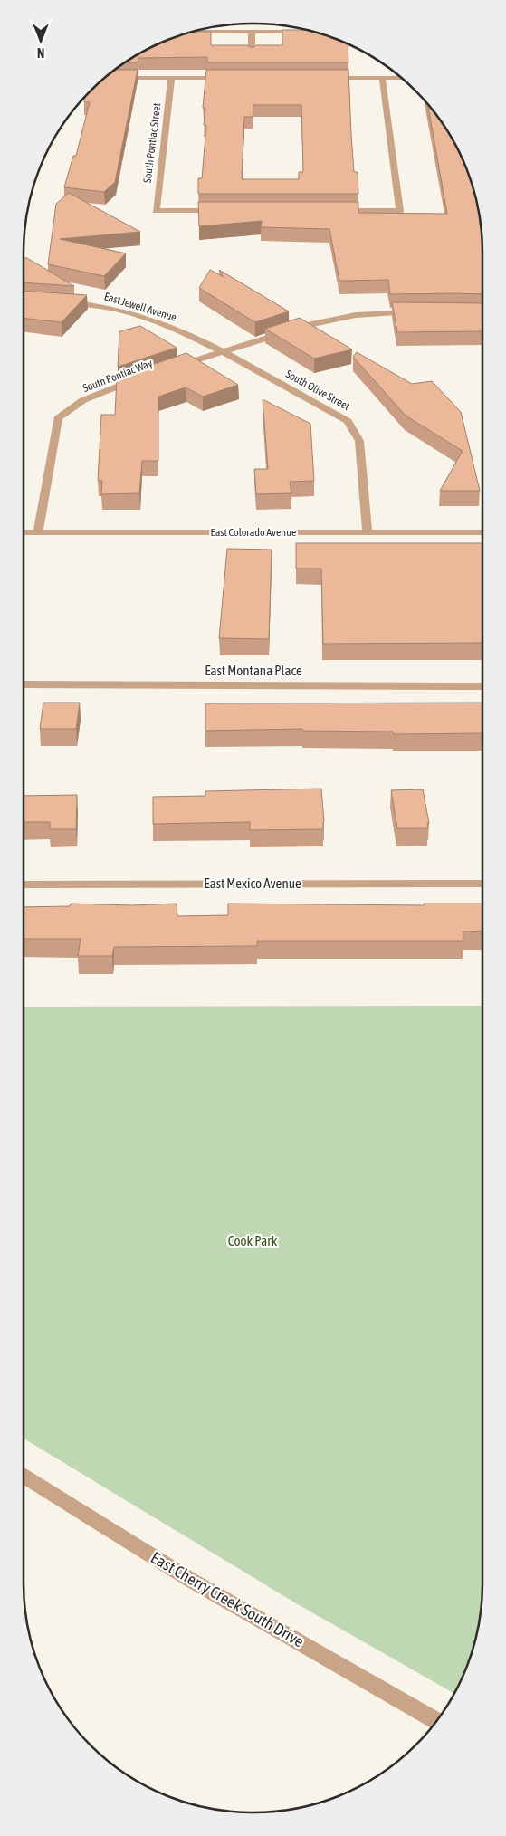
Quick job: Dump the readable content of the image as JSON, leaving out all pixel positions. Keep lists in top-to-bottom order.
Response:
{
  "streets": {
    "street": [
      "South Pontiac Street",
      "East Jewell Avenue",
      "South Pontiac Way",
      "South Olive Street",
      "East Colorado Avenue",
      "East Montana Place",
      "East Mexico Avenue",
      "East Cherry Creek South Drive"
    ]
  },
  "crossings": [
    ["East Jewell Avenue", "South Pontiac Way"],
    ["East Jewell Avenue", "South Olive Street"],
    ["South Pontiac Way", "South Olive Street"],
    ["South Pontiac Way", "East Colorado Avenue"],
    ["South Olive Street", "East Colorado Avenue"]
  ],
  "parks": ["Cook Park"],
  "north": "bottom"
}
